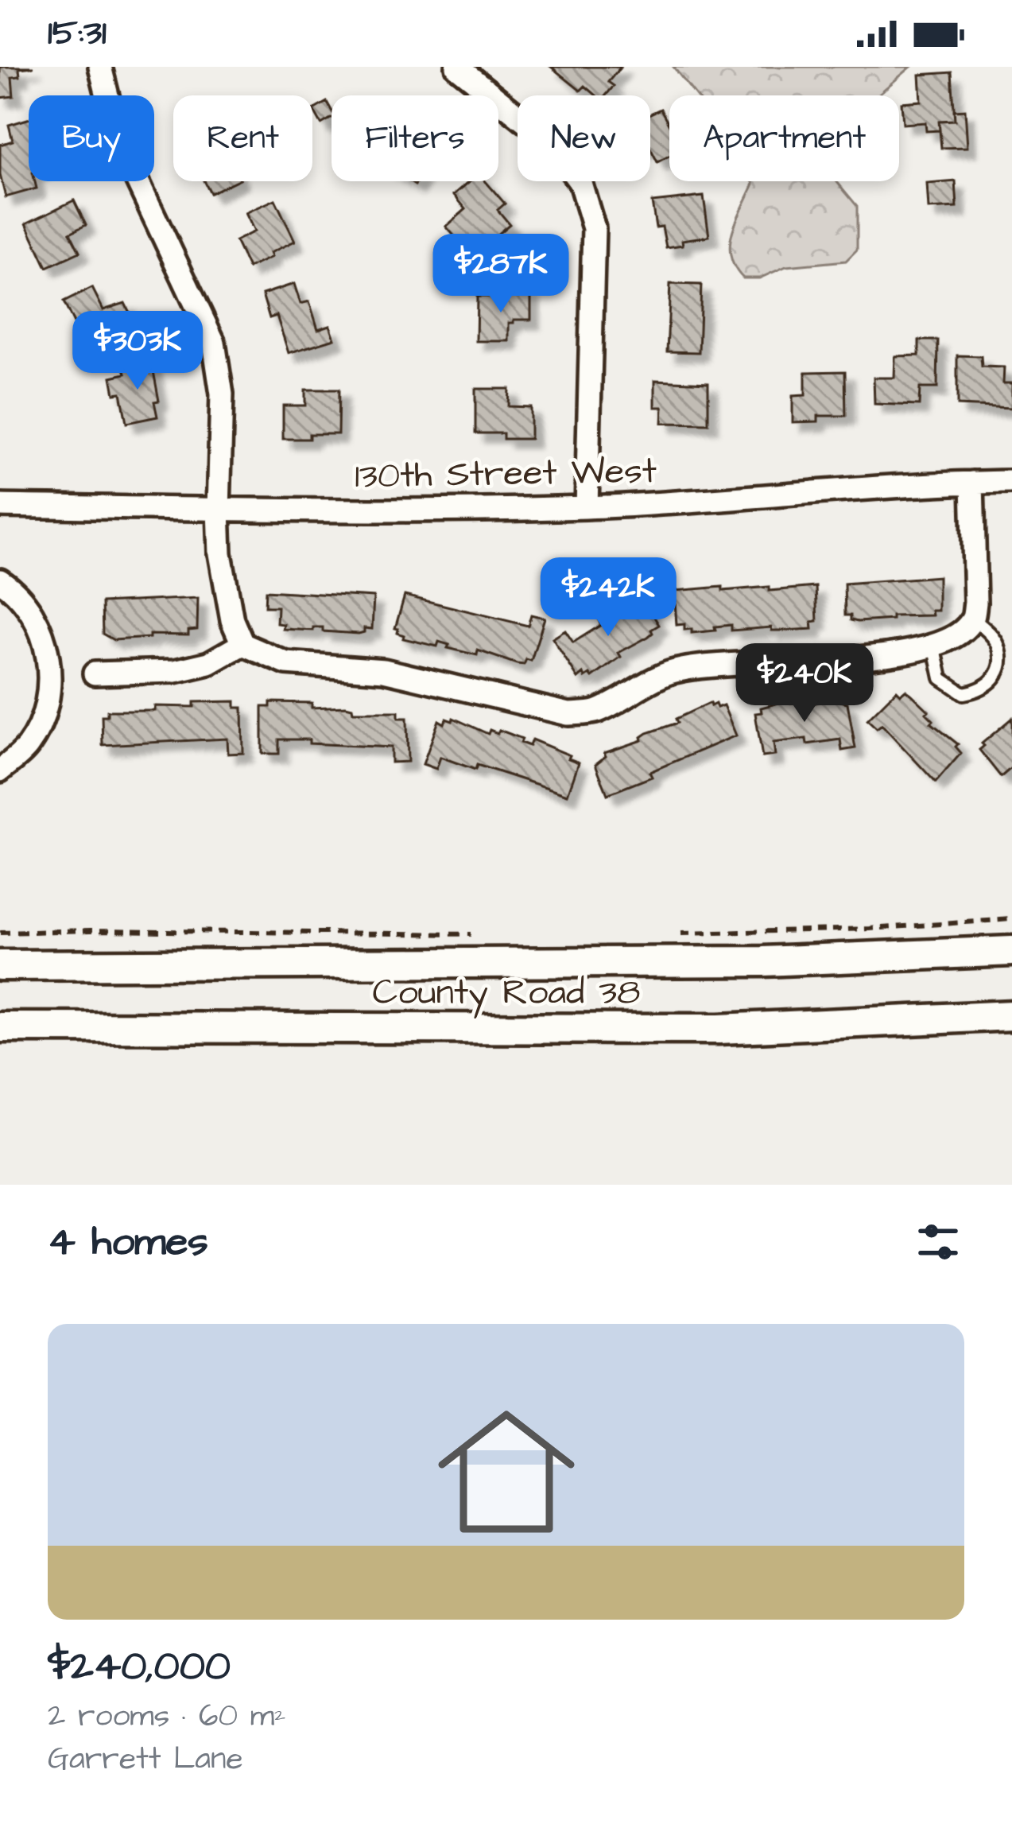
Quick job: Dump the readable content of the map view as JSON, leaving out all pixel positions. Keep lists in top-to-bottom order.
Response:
{
  "streets": {
    "main road": ["County Road 38"],
    "street": ["130th Street West"]
  },
  "page": {
    "status": "15:31",
    "chip": [
      "Buy",
      "Rent",
      "Filters",
      "New",
      "Apartment"
    ],
    "price": [
      "$287K",
      "$303K",
      "$242K",
      "$240K"
    ],
    "heading": "4 homes",
    "list": [
      {
        "name": "$240,000",
        "note": "2 rooms · 60 m² · Garrett Lane"
      }
    ]
  }
}
